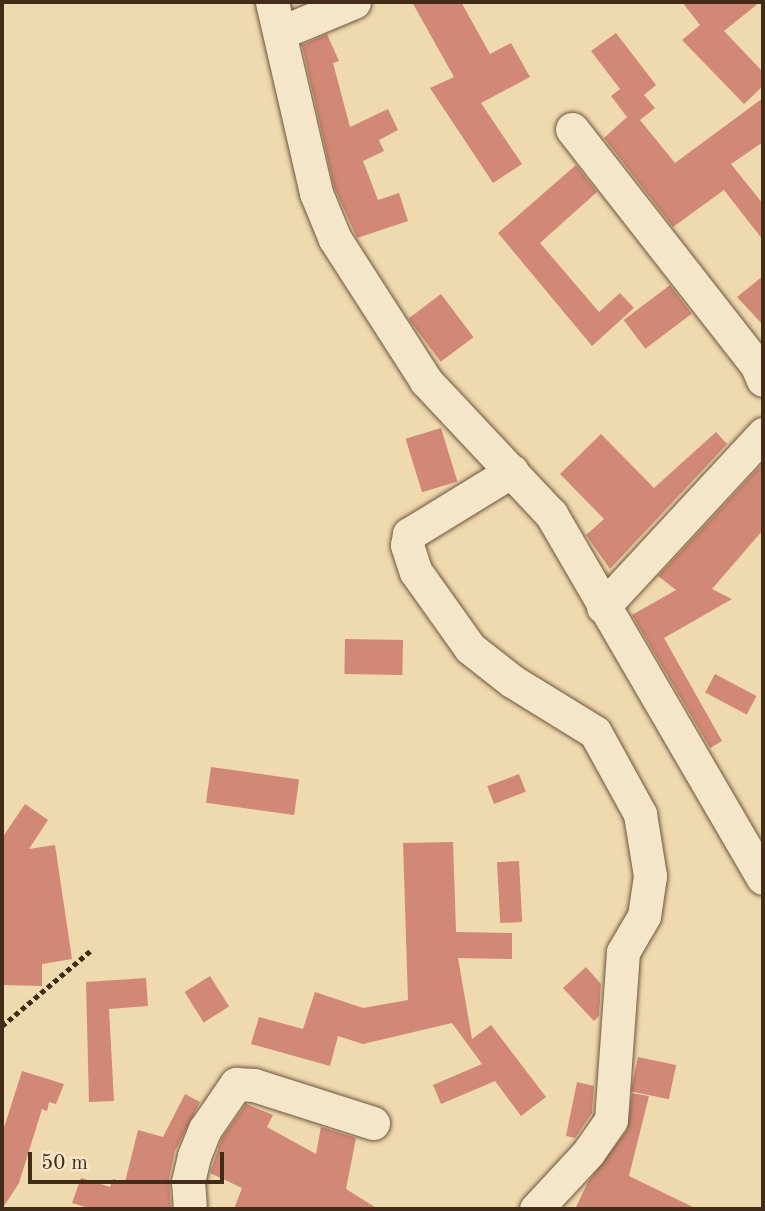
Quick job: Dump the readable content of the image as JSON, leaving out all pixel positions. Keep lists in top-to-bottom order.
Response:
{
  "scale_bar": "50 m"
}
